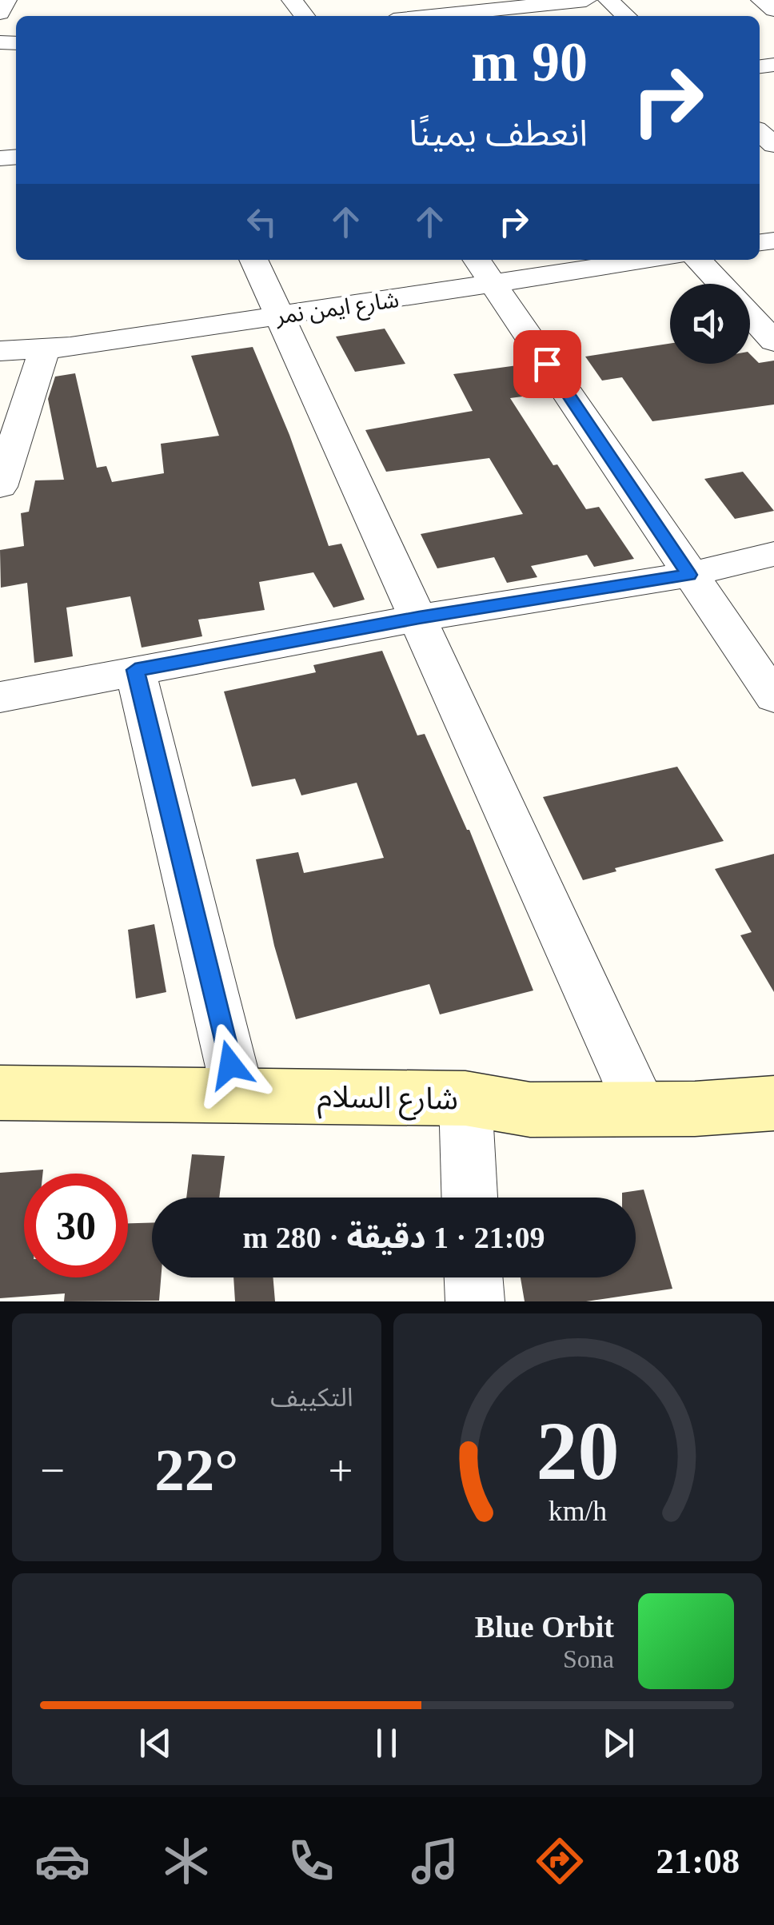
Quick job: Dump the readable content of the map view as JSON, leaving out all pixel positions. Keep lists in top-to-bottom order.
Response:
{
  "streets": {
    "street": ["شارع ايمن نمر", "شارع السلام"]
  },
  "page": {
    "turn": ["90 m", "انعطف يمينًا"],
    "limit": "30",
    "trip": "21:09 · 1 دقيقة · 280 m",
    "tile": "التكييف",
    "heat": ["−", "22°", "+"],
    "song": ["Blue Orbit", "Sona"],
    "tabs": "21:08",
    "gauge": ["20", "km/h"]
  }
}
